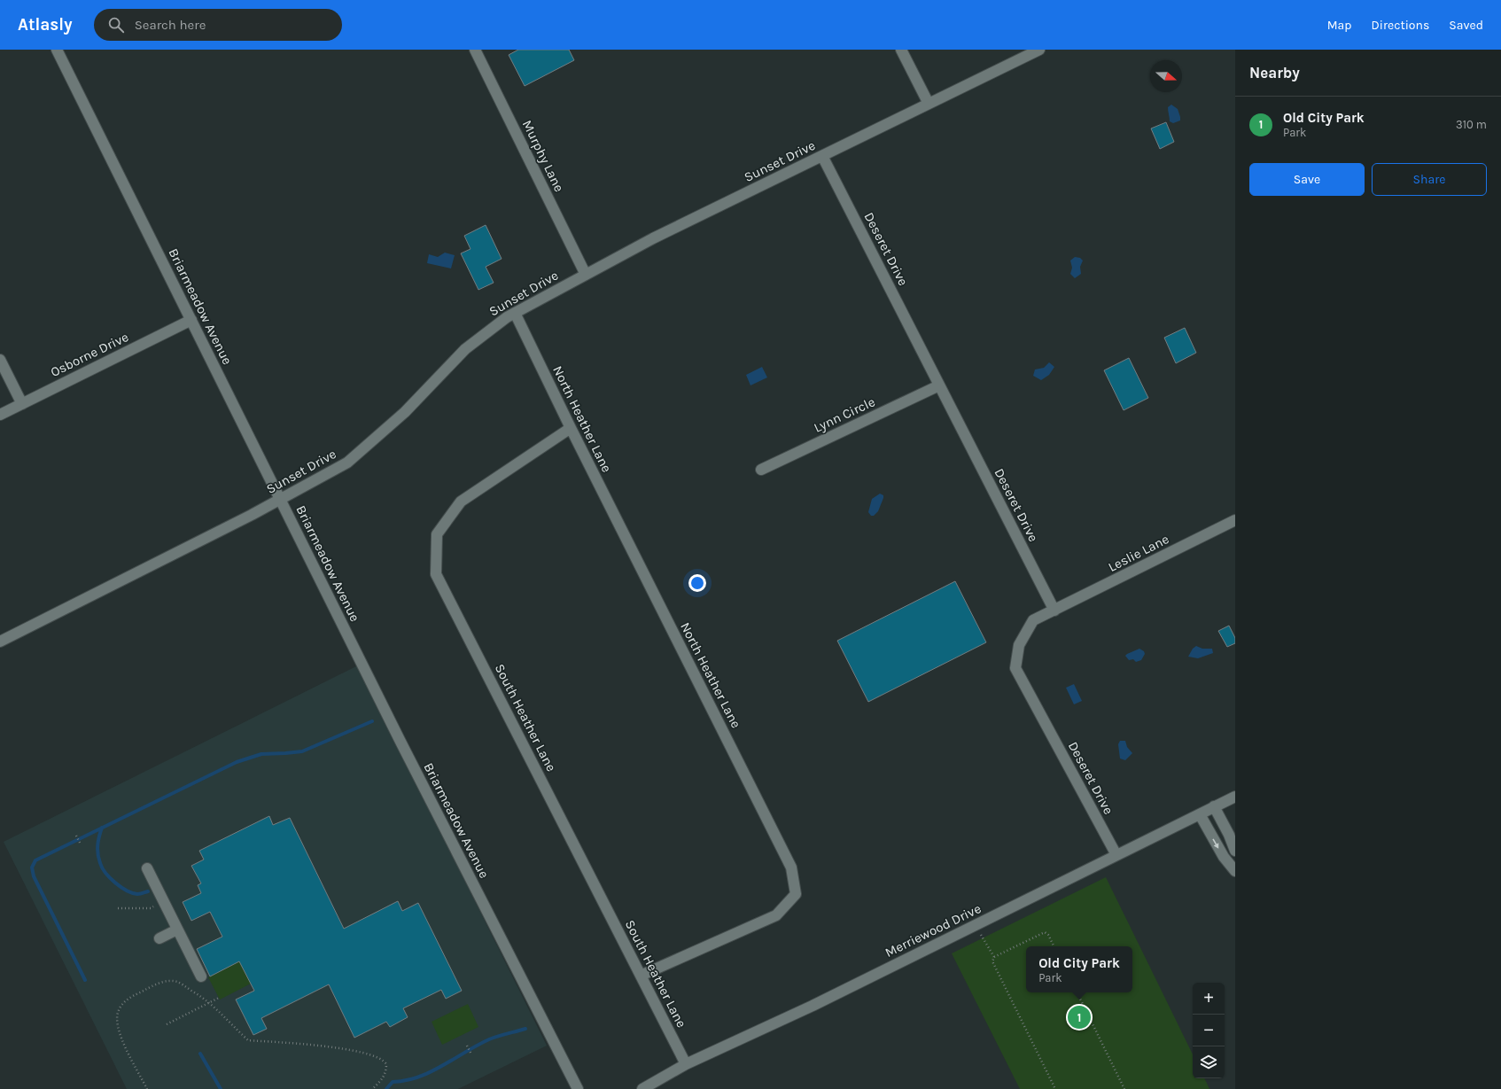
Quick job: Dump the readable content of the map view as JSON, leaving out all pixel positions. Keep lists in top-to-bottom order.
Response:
{
  "streets": {
    "street": [
      "Murphy Lane",
      "Sunset Drive",
      "Deseret Drive",
      "Briarmeadow Avenue",
      "Osborne Drive",
      "Lynn Circle",
      "North Heather Lane",
      "Leslie Lane",
      "South Heather Lane",
      "Merriewood Drive"
    ]
  },
  "crossings": [
    ["Murphy Lane", "Sunset Drive"],
    ["Sunset Drive", "Deseret Drive"],
    ["Sunset Drive", "Briarmeadow Avenue"],
    ["Sunset Drive", "North Heather Lane"],
    ["Deseret Drive", "Lynn Circle"],
    ["Deseret Drive", "Leslie Lane"],
    ["Deseret Drive", "Merriewood Drive"],
    ["Briarmeadow Avenue", "Osborne Drive"],
    ["North Heather Lane", "South Heather Lane"],
    ["South Heather Lane", "Merriewood Drive"]
  ],
  "north": "right",
  "page": {
    "header": "Atlasly",
    "search": "Search here",
    "nav": ["Map", "Directions", "Saved"],
    "heading": "Nearby",
    "list": [
      {
        "mark": "1",
        "name": "Old City Park",
        "note": "Park",
        "value": "310 m"
      }
    ],
    "buttons": ["Save", "Share"],
    "popup": ["Old City Park", "Park"],
    "map_buttons": ["+", "−"],
    "pins": "1"
  }
}
